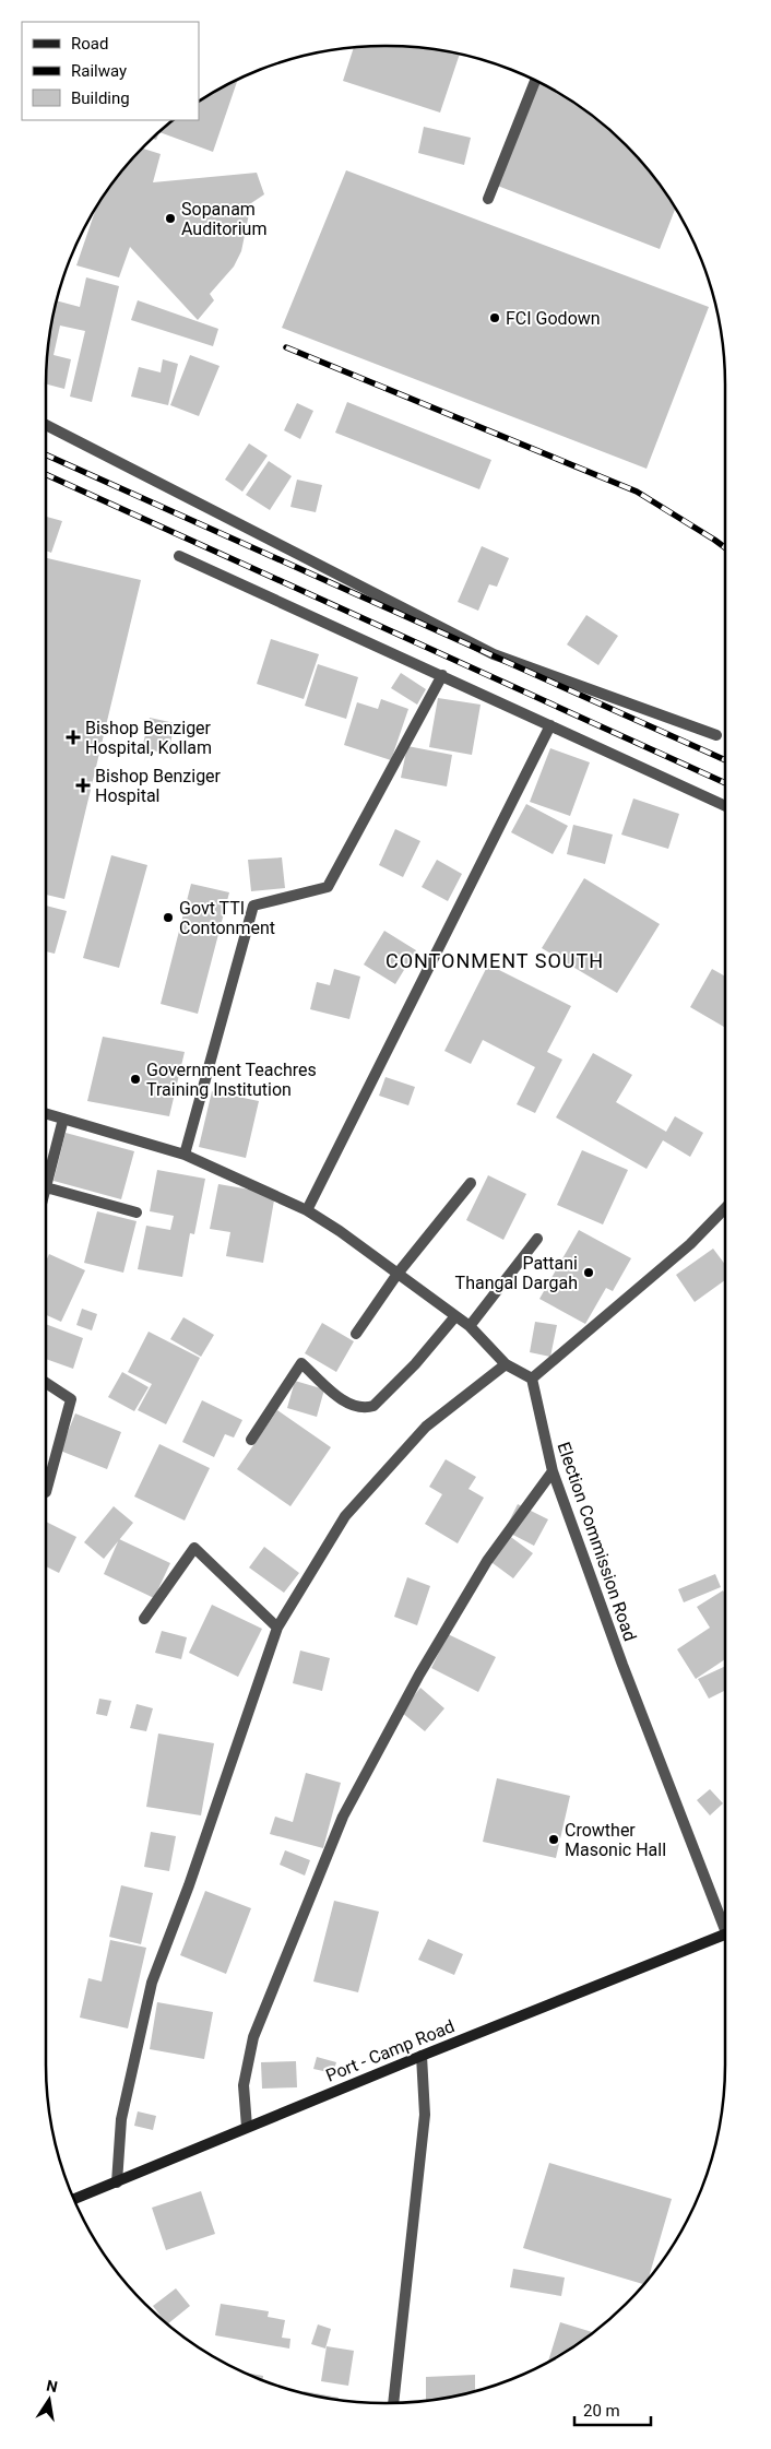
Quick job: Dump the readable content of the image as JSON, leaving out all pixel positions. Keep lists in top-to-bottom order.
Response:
{
  "streets": {
    "main road": ["Port - Camp Road"],
    "street": ["Election Commission Road"]
  },
  "districts": ["CONTONMENT SOUTH"],
  "places": {
    "other": [
      "Sopanam Auditorium",
      "FCI Godown",
      "Govt TTI Contonment",
      "Government Teachres Training Institution",
      "Pattani Thangal Dargah",
      "Crowther Masonic Hall"
    ],
    "health": ["Bishop Benziger Hospital, Kollam", "Bishop Benziger Hospital"]
  },
  "legend": ["Road", "Railway", "Building"],
  "scale_bar": "20 m",
  "north": "top"
}
